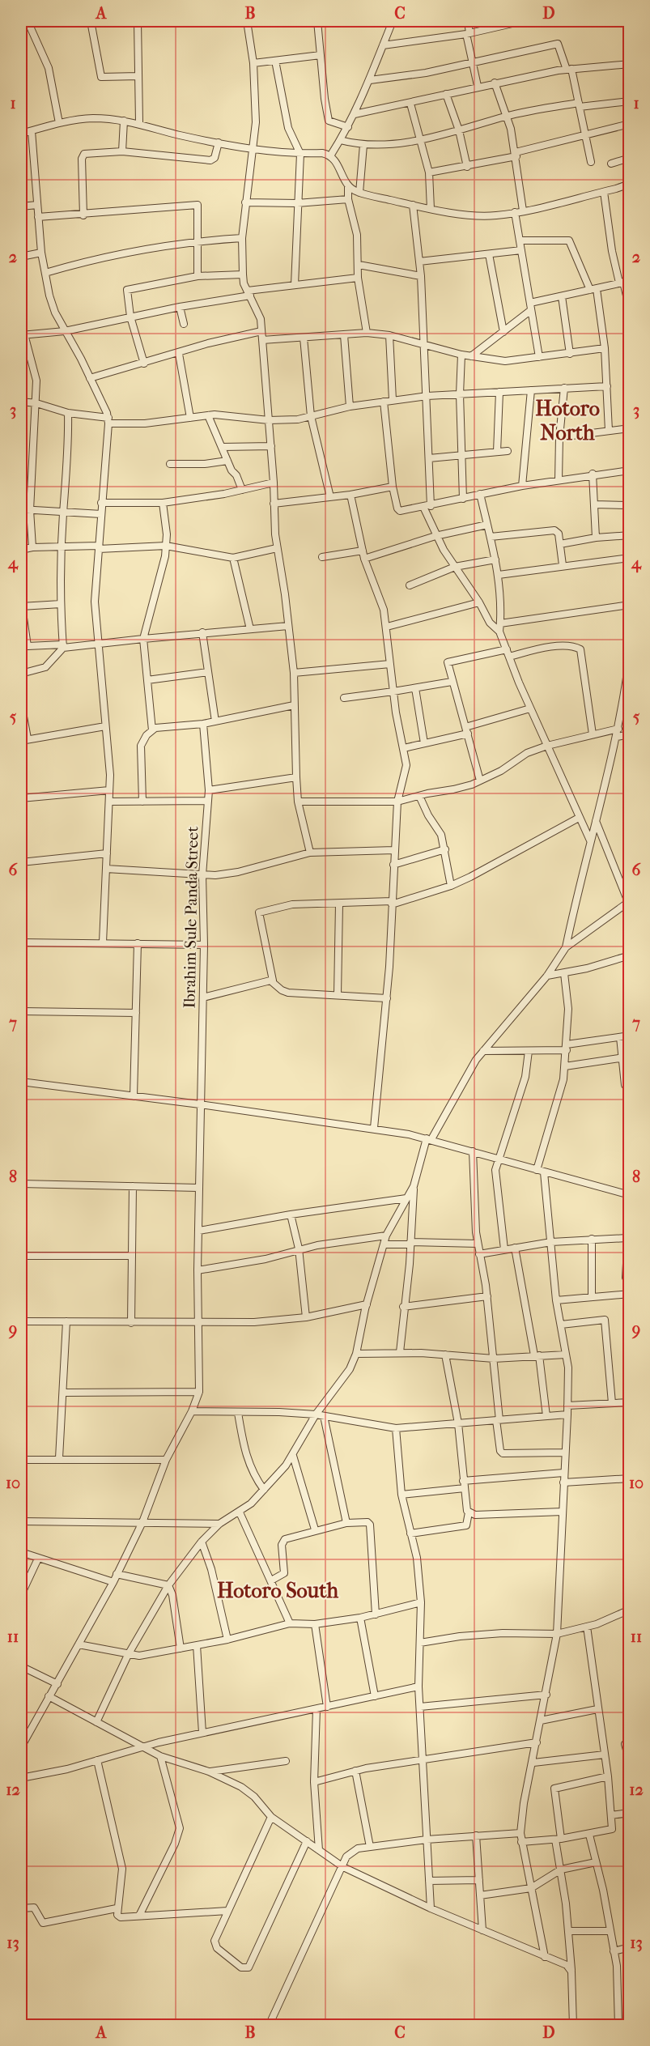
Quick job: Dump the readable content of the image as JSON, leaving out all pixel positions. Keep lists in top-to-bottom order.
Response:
{
  "streets": {
    "street": ["Ibrahim Sule Panda Street"]
  },
  "districts": ["Hotoro North", "Hotoro South"],
  "grid": {
    "columns": [
      "A",
      "B",
      "C",
      "D"
    ],
    "rows": [
      "1",
      "2",
      "3",
      "4",
      "5",
      "6",
      "7",
      "8",
      "9",
      "10",
      "11",
      "12",
      "13"
    ]
  }
}
